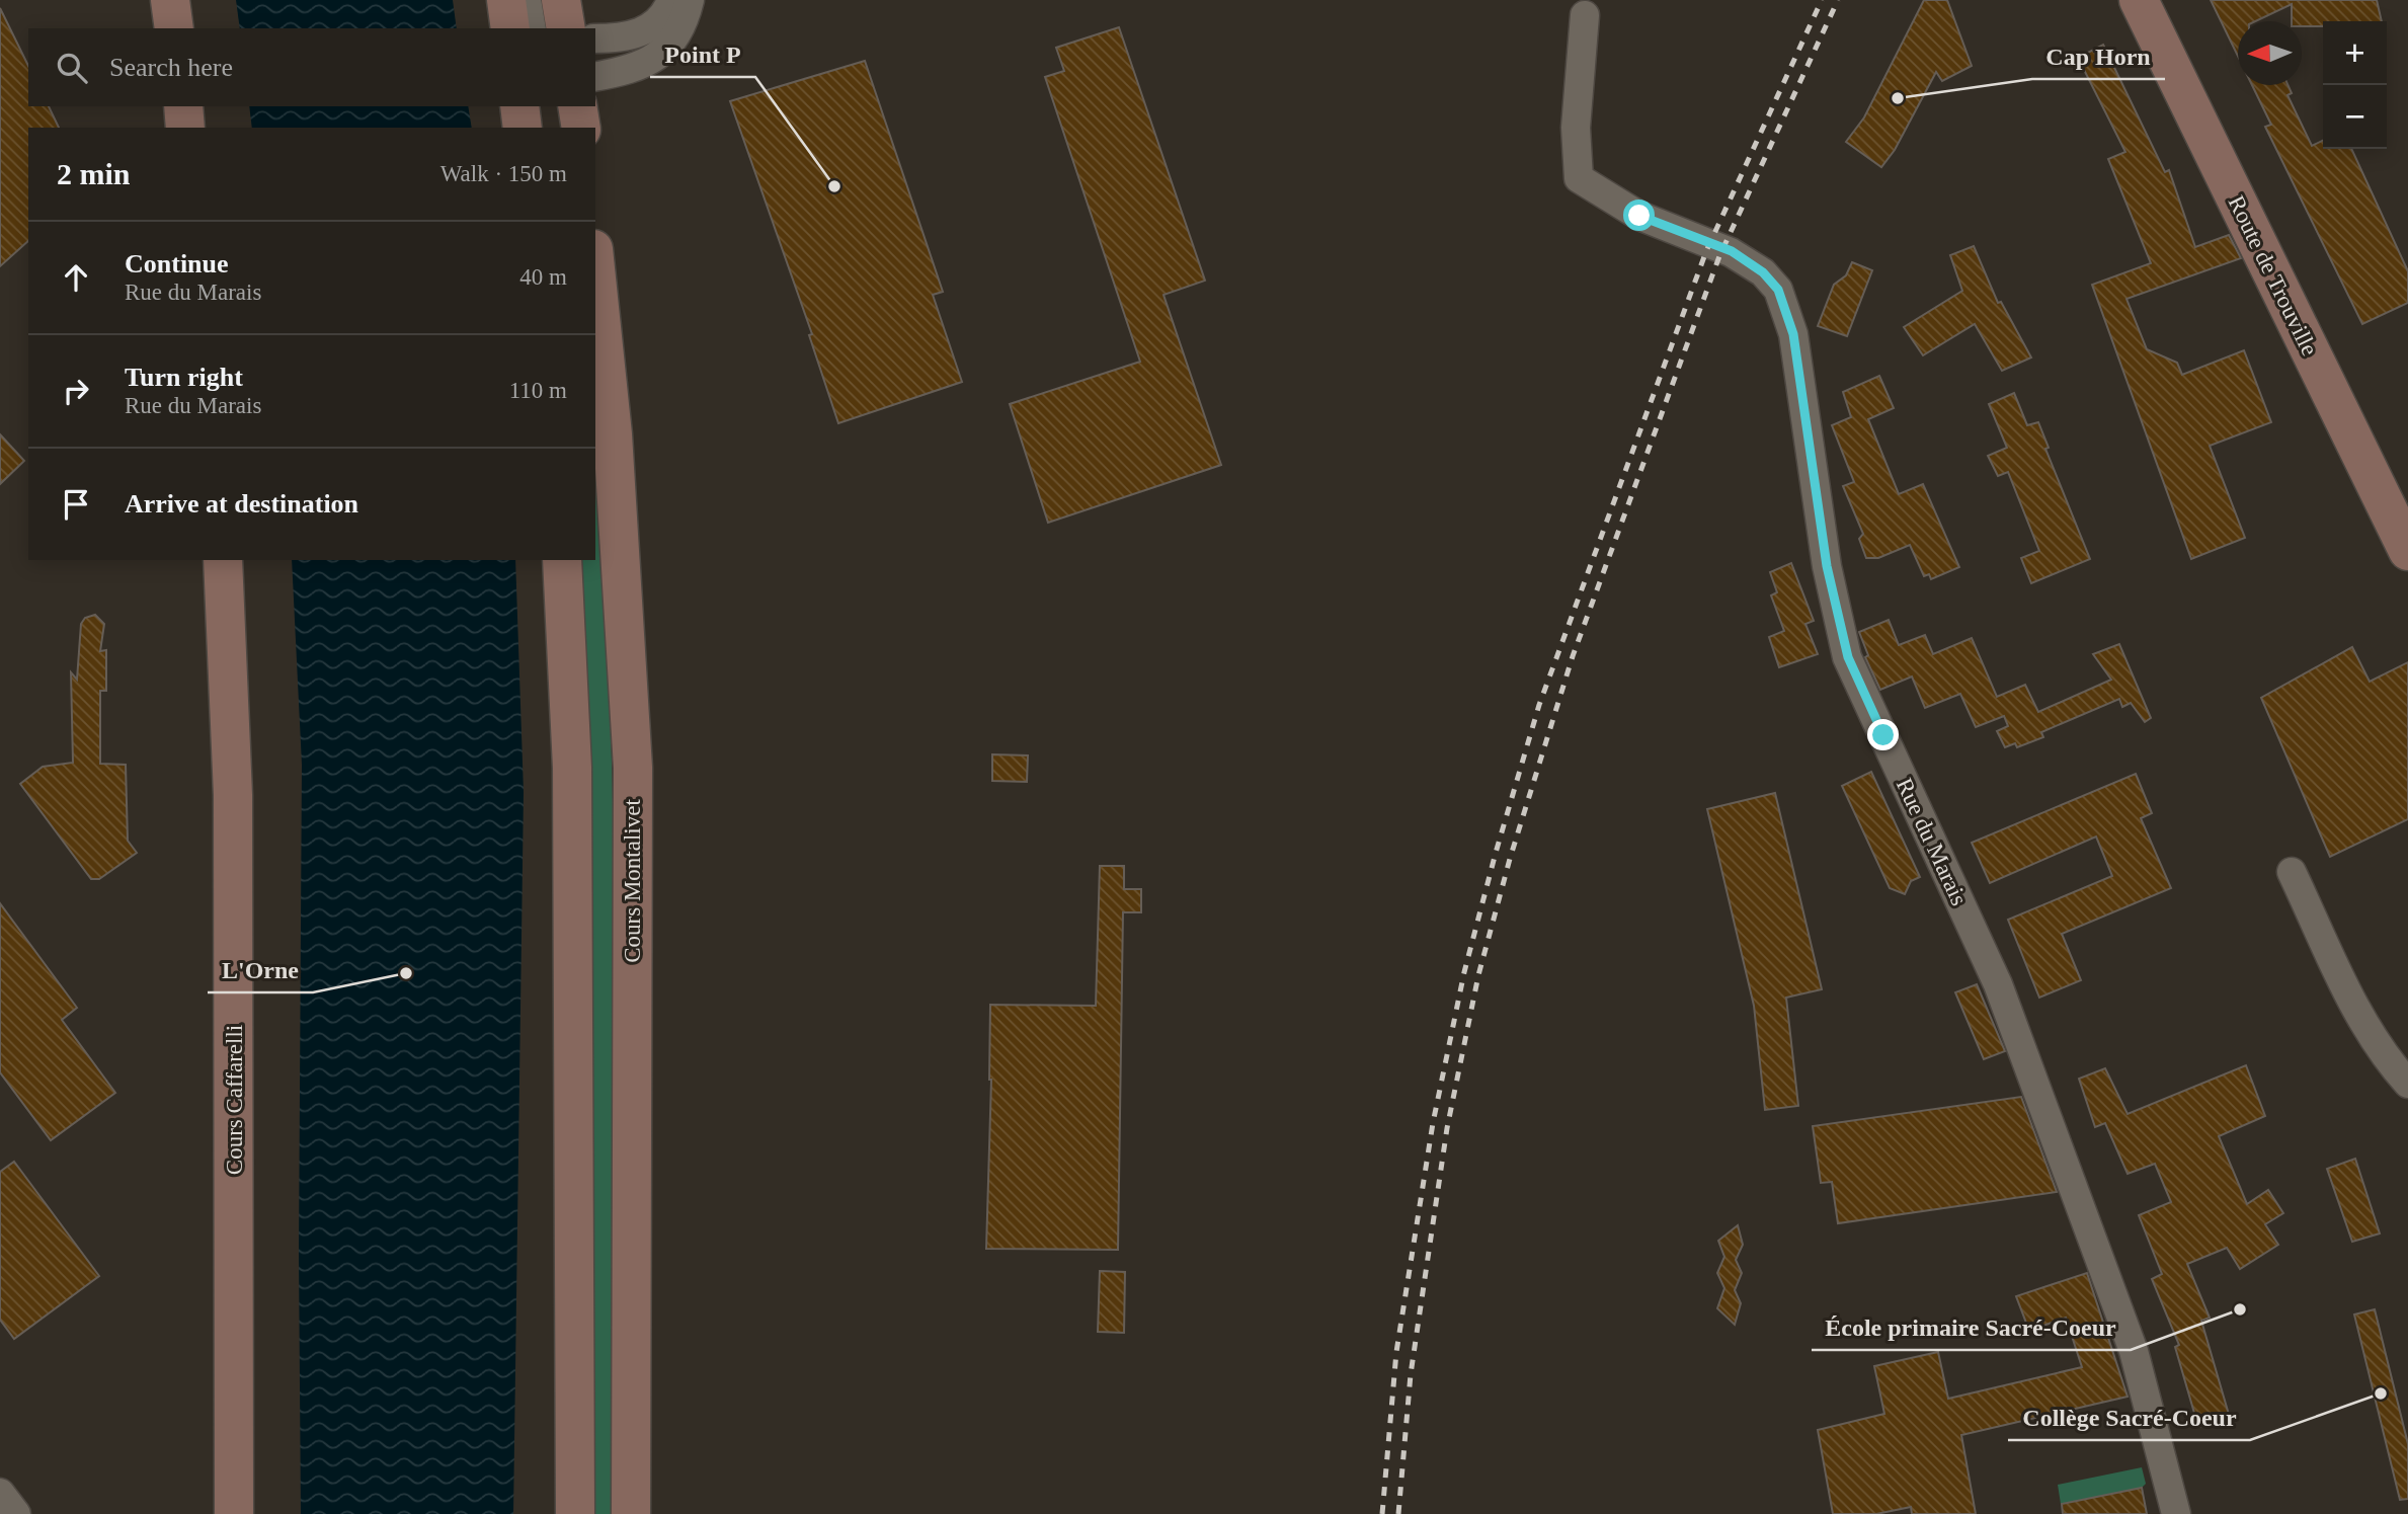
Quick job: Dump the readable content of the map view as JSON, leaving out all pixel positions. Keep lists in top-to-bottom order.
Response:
{
  "streets": {
    "main road": ["Route de Trouville", "Cours Montalivet", "Cours Caffarelli"],
    "street": ["Rue du Marais"]
  },
  "places": [
    "Cap Horn",
    "Point P",
    "L'Orne",
    "École primaire Sacré-Coeur",
    "Collège Sacré-Coeur"
  ],
  "north": "left",
  "page": {
    "map_buttons": ["+", "−"],
    "search": "Search here",
    "heading": ["2 min", "Walk · 150 m"],
    "list": [
      ["Continue", "Rue du Marais", "40 m"],
      ["Turn right", "Rue du Marais", "110 m"],
      "Arrive at destination"
    ]
  }
}
